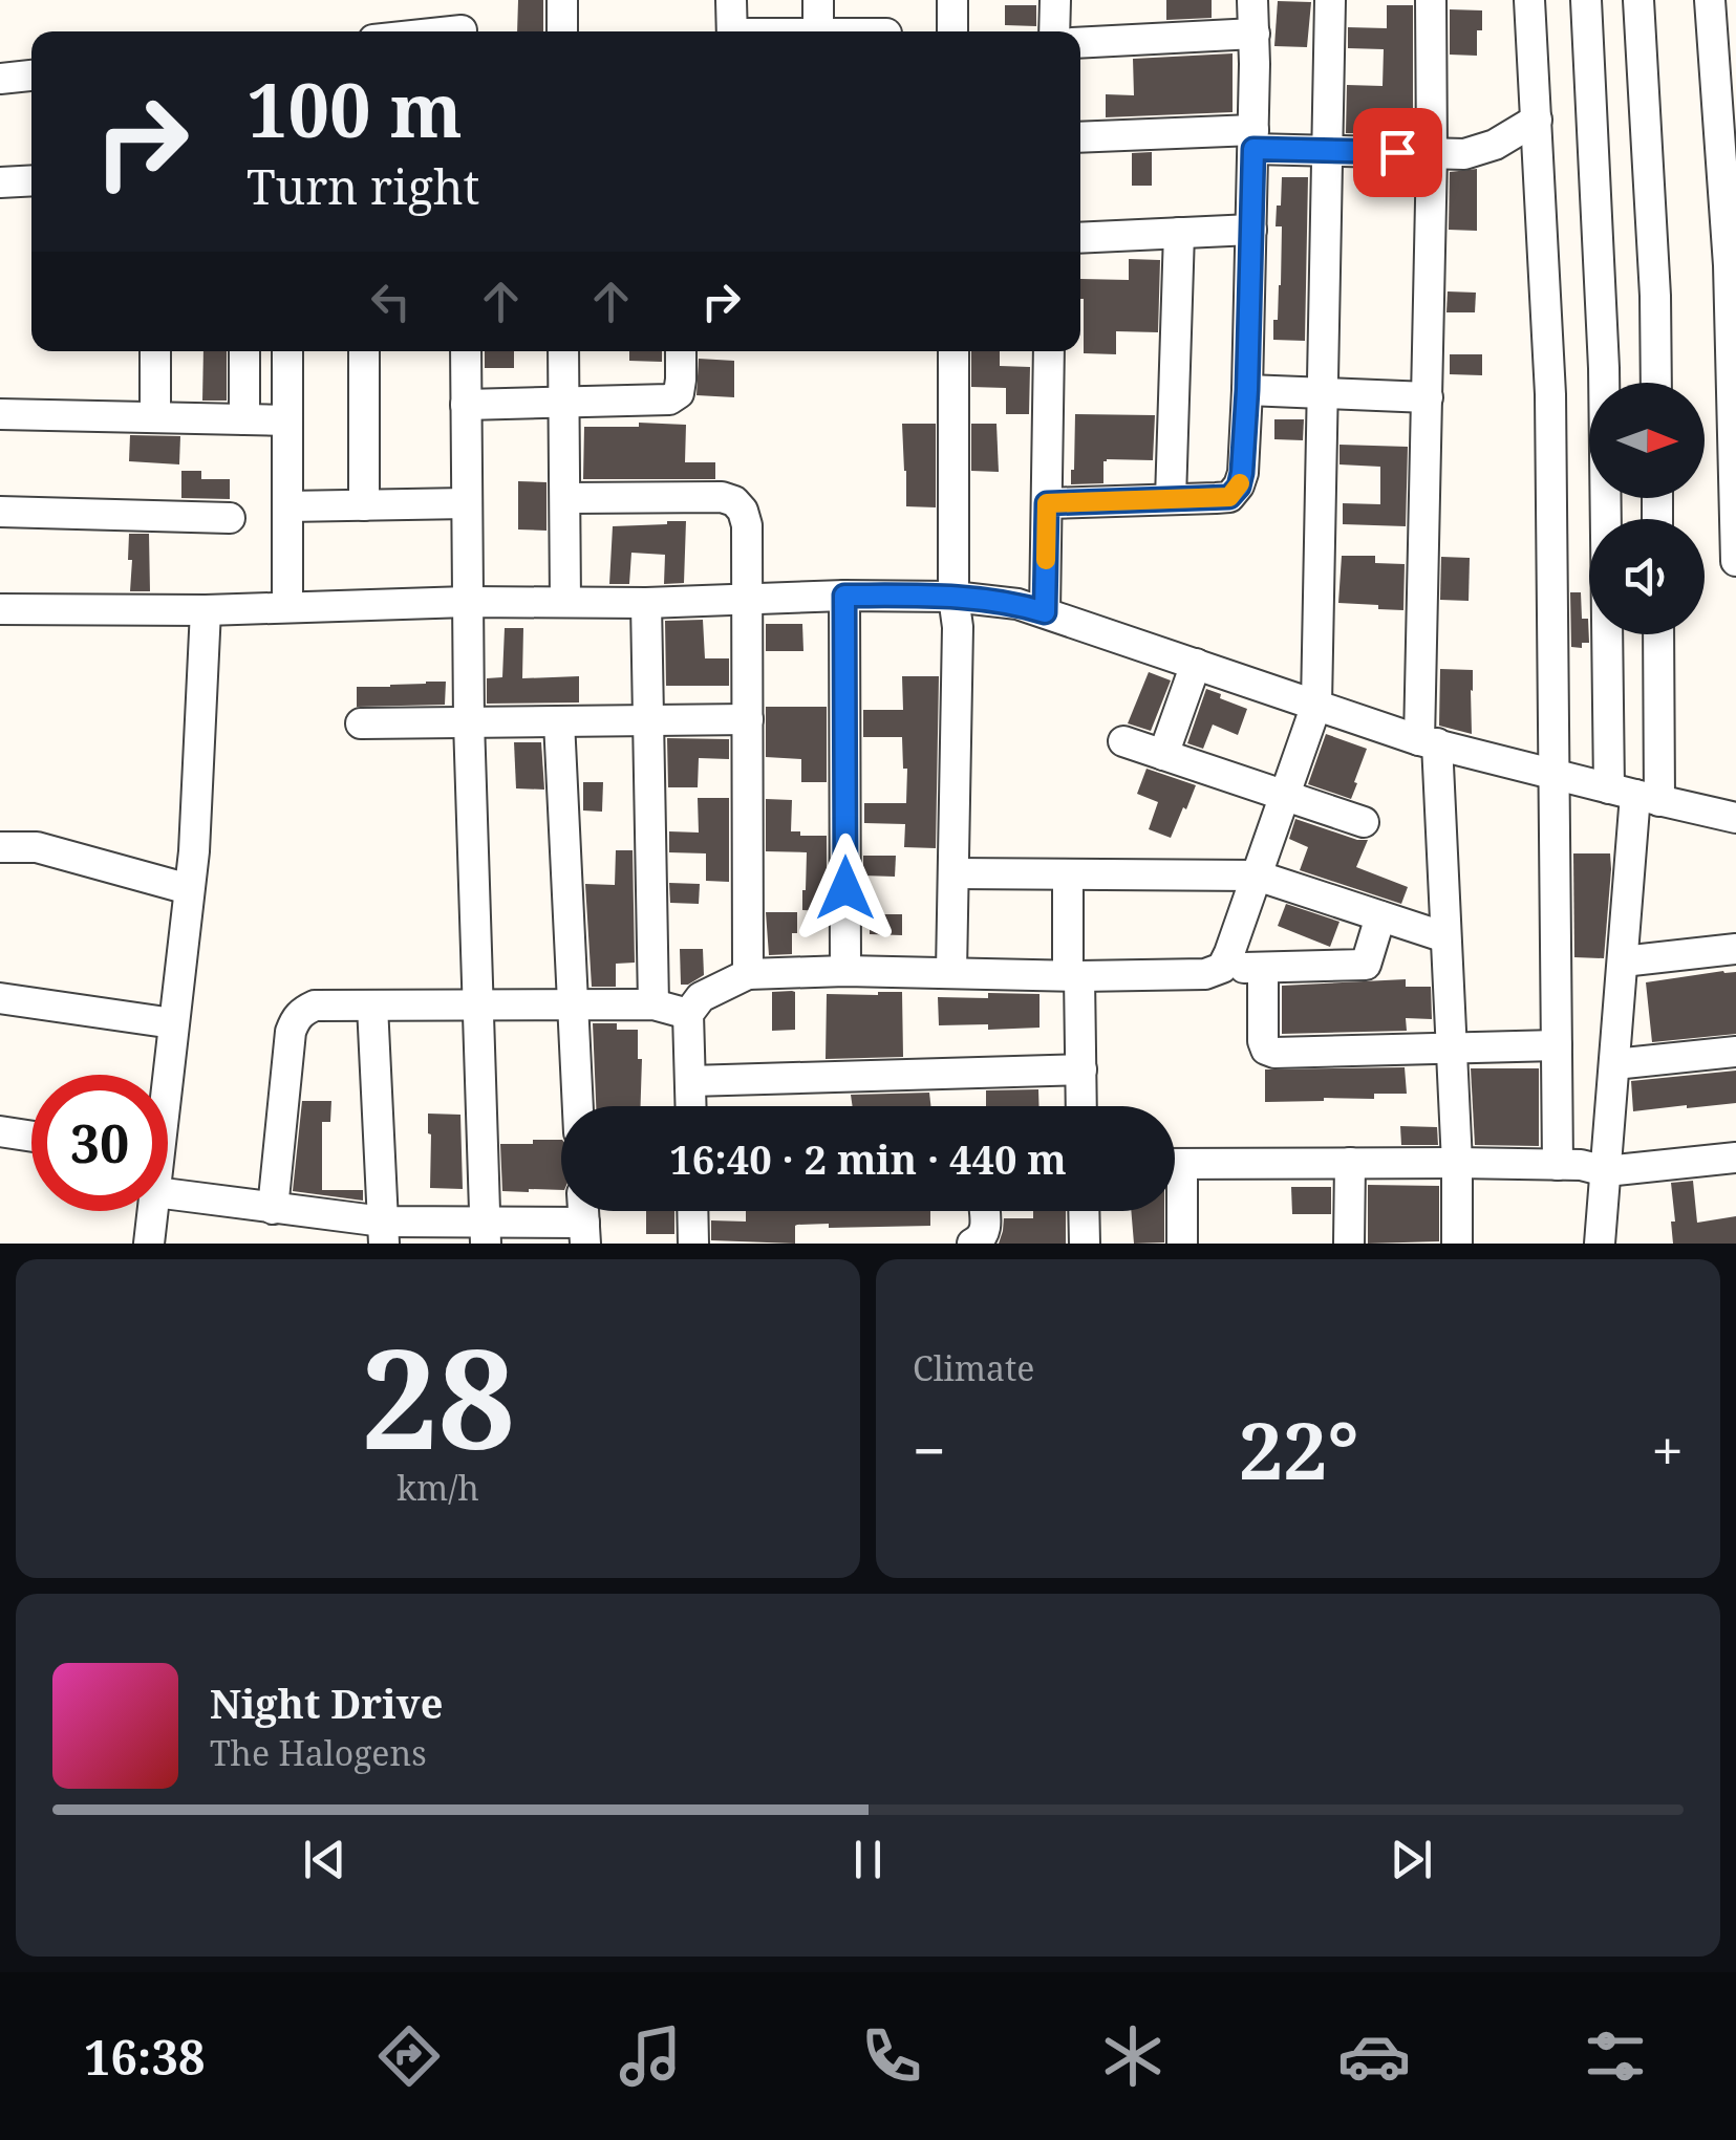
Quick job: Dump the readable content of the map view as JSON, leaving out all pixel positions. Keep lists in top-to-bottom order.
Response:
{
  "north": "right",
  "page": {
    "turn": ["100 m", "Turn right"],
    "limit": "30",
    "trip": "16:40 · 2 min · 440 m",
    "tile": [
      ["28", "km/h"],
      "Climate"
    ],
    "heat": ["−", "22°", "+"],
    "song": ["Night Drive", "The Halogens"],
    "tabs": "16:38"
  }
}
